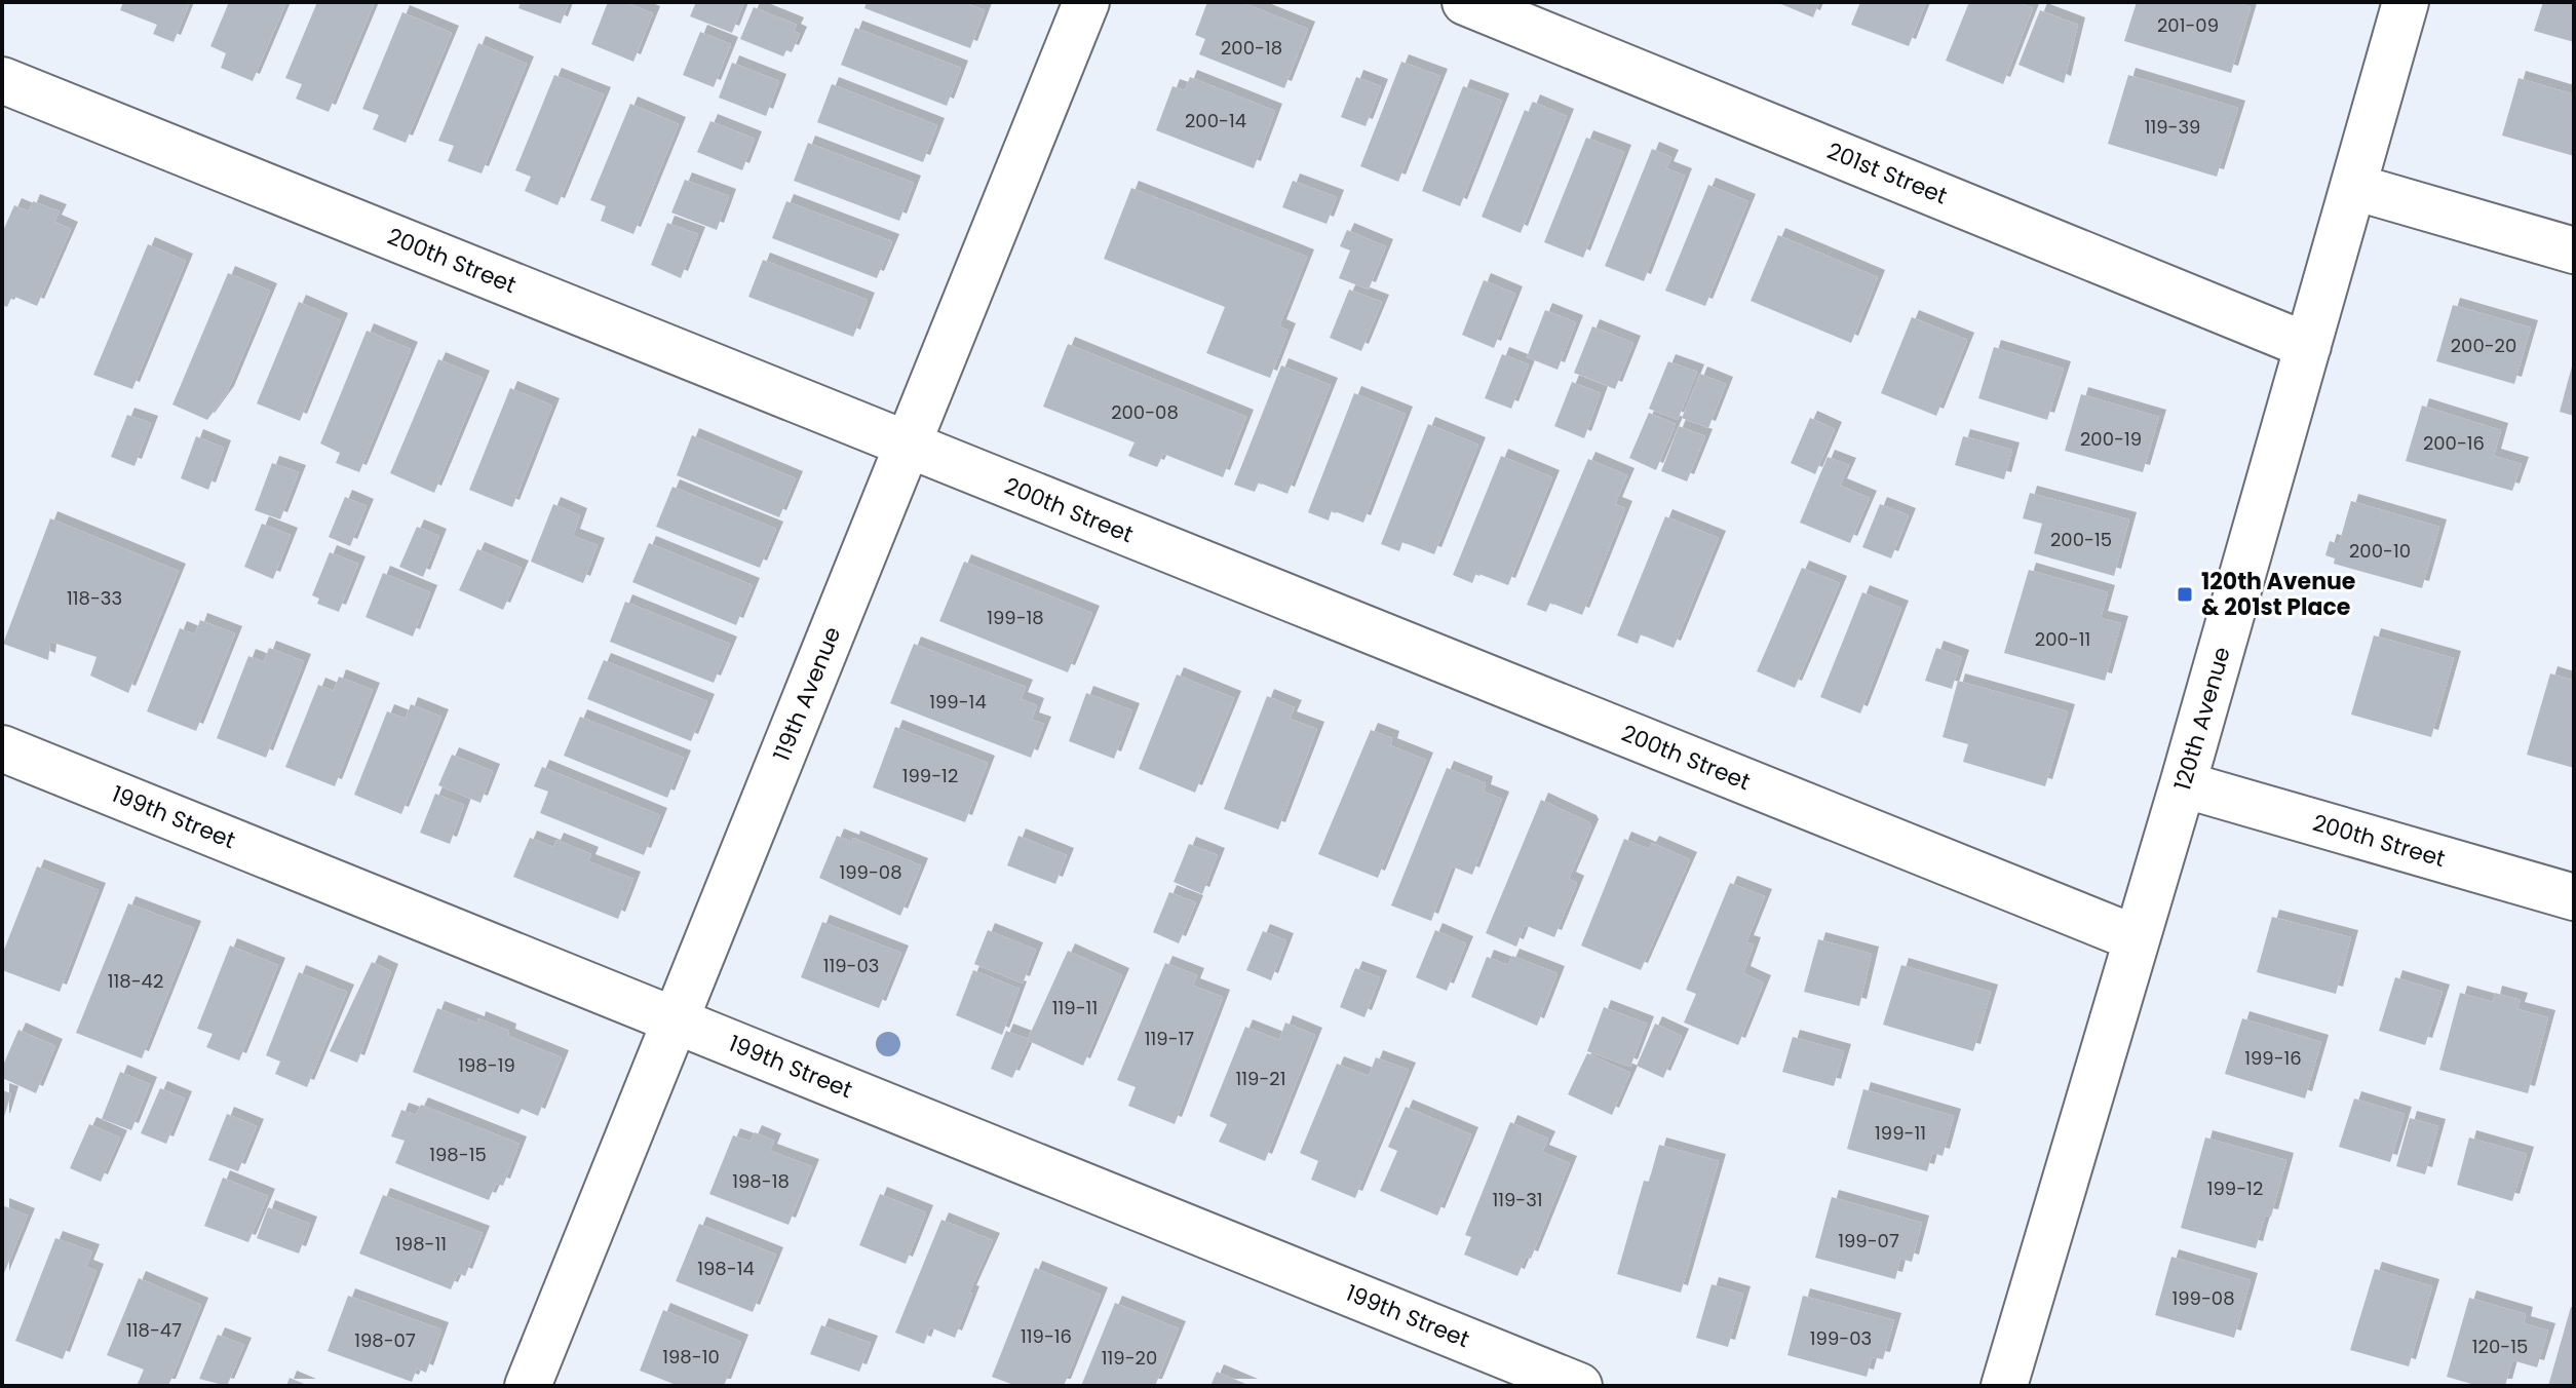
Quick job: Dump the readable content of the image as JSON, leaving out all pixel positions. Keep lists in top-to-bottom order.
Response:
{
  "streets": {
    "street": [
      "201st Street",
      "200th Street",
      "119th Avenue",
      "120th Avenue",
      "199th Street"
    ]
  },
  "crossings": [
    ["201st Street", "120th Avenue"],
    ["200th Street", "119th Avenue"],
    ["200th Street", "120th Avenue"],
    ["119th Avenue", "199th Street"]
  ],
  "places": {
    "transit": ["120th Avenue & 201st Place"]
  },
  "house_numbers": [
    "201-09",
    "200-18",
    "200-14",
    "119-39",
    "200-20",
    "200-08",
    "200-19",
    "200-16",
    "200-15",
    "200-10",
    "118-33",
    "199-18",
    "200-11",
    "199-14",
    "199-12",
    "199-08",
    "119-03",
    "118-42",
    "119-11",
    "119-17",
    "199-16",
    "198-19",
    "119-21",
    "199-11",
    "198-15",
    "198-18",
    "199-12",
    "119-31",
    "199-07",
    "198-11",
    "198-14",
    "199-08",
    "118-47",
    "119-16",
    "199-03",
    "198-07",
    "120-15",
    "198-10",
    "119-20"
  ]
}
